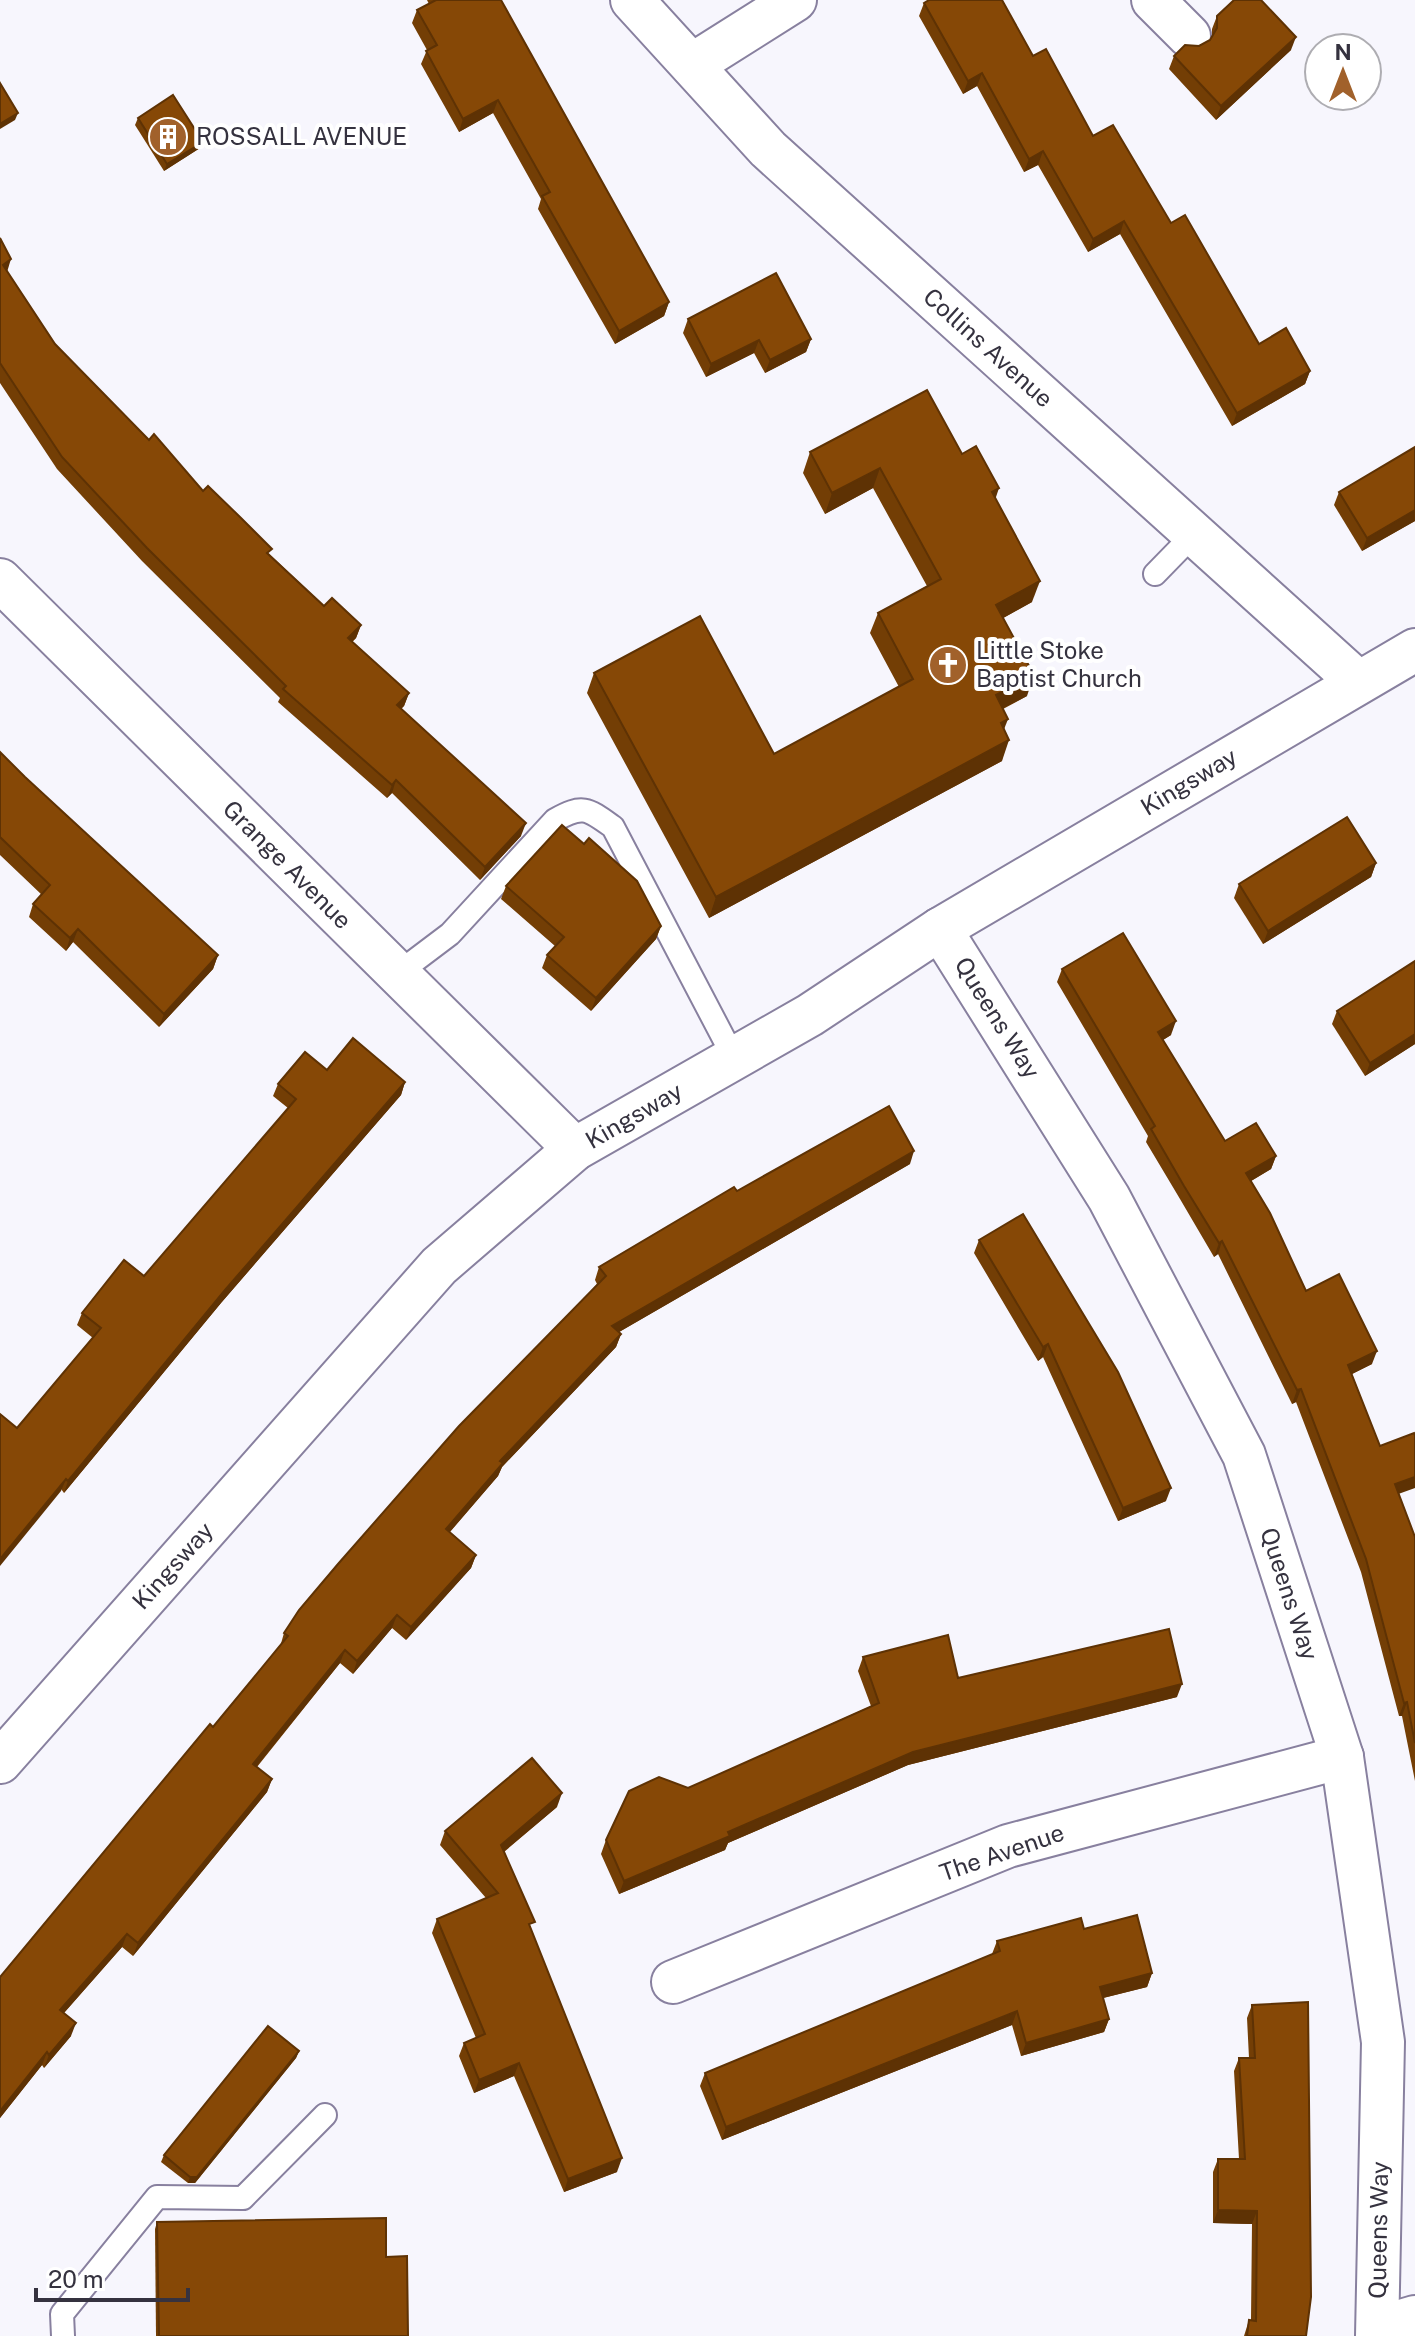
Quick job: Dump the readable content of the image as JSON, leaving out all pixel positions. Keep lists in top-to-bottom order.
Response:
{
  "streets": {
    "street": [
      "Collins Avenue",
      "Kingsway",
      "Grange Avenue",
      "Queens Way",
      "The Avenue"
    ]
  },
  "crossings": [
    ["Collins Avenue", "Kingsway"],
    ["Kingsway", "Grange Avenue"],
    ["Kingsway", "Queens Way"],
    ["Queens Way", "The Avenue"]
  ],
  "places": {
    "building": ["ROSSALL AVENUE"],
    "church": ["Little Stoke Baptist Church"]
  },
  "scale_bar": "20 m",
  "north": "top"
}
